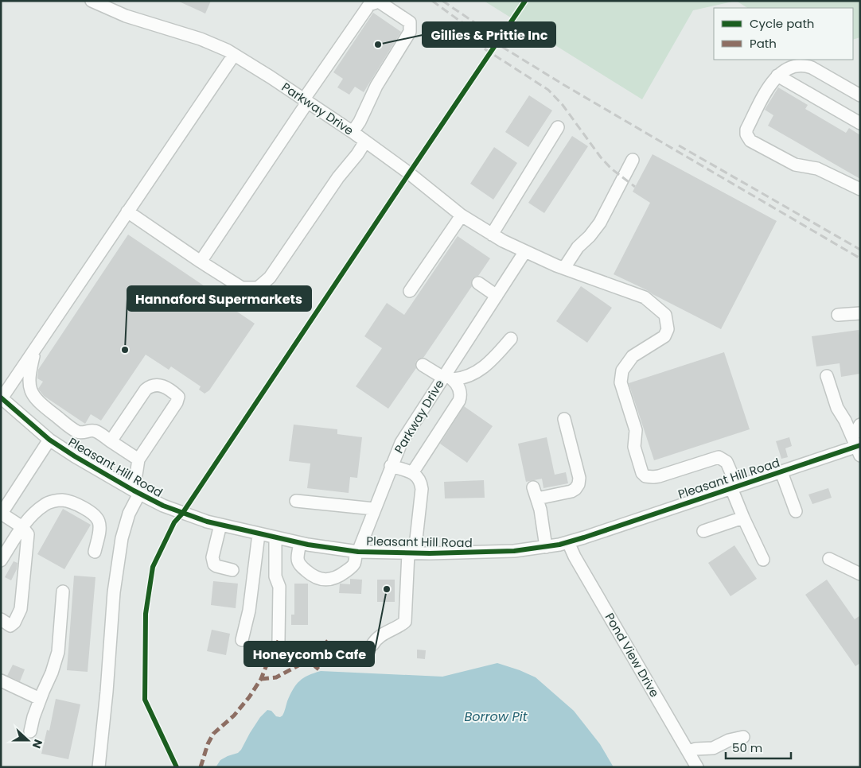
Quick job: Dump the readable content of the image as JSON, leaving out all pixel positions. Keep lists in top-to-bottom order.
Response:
{
  "streets": {
    "street": ["Parkway Drive", "Pleasant Hill Road", "Pond View Drive"]
  },
  "crossings": [
    ["Parkway Drive", "Pleasant Hill Road"],
    ["Pleasant Hill Road", "Pond View Drive"]
  ],
  "water": ["Borrow Pit"],
  "places": ["Gillies & Prittie Inc", "Hannaford Supermarkets", "Honeycomb Cafe"],
  "legend": ["Cycle path", "Path"],
  "scale_bar": "50 m",
  "north": "right"
}
